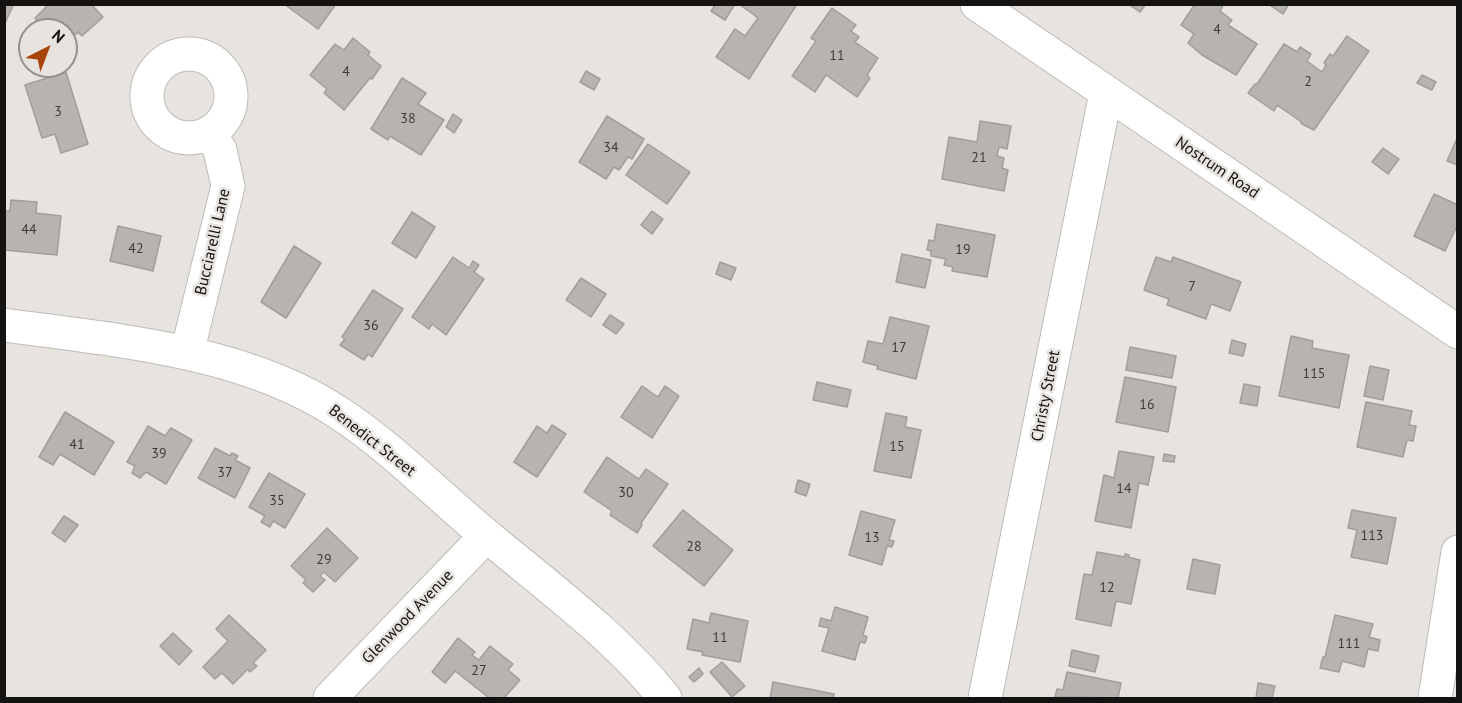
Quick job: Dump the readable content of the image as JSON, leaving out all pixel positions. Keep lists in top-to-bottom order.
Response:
{
  "streets": {
    "street": [
      "Nostrum Road",
      "Bucciarelli Lane",
      "Christy Street",
      "Benedict Street",
      "Glenwood Avenue"
    ]
  },
  "crossings": [
    ["Nostrum Road", "Christy Street"],
    ["Bucciarelli Lane", "Benedict Street"],
    ["Benedict Street", "Glenwood Avenue"]
  ],
  "house_numbers": [
    "4",
    "11",
    "4",
    "2",
    "3",
    "38",
    "34",
    "21",
    "44",
    "42",
    "19",
    "7",
    "36",
    "17",
    "115",
    "16",
    "41",
    "15",
    "39",
    "37",
    "14",
    "30",
    "35",
    "113",
    "13",
    "28",
    "29",
    "12",
    "11",
    "111",
    "27"
  ],
  "north": "top right"
}
